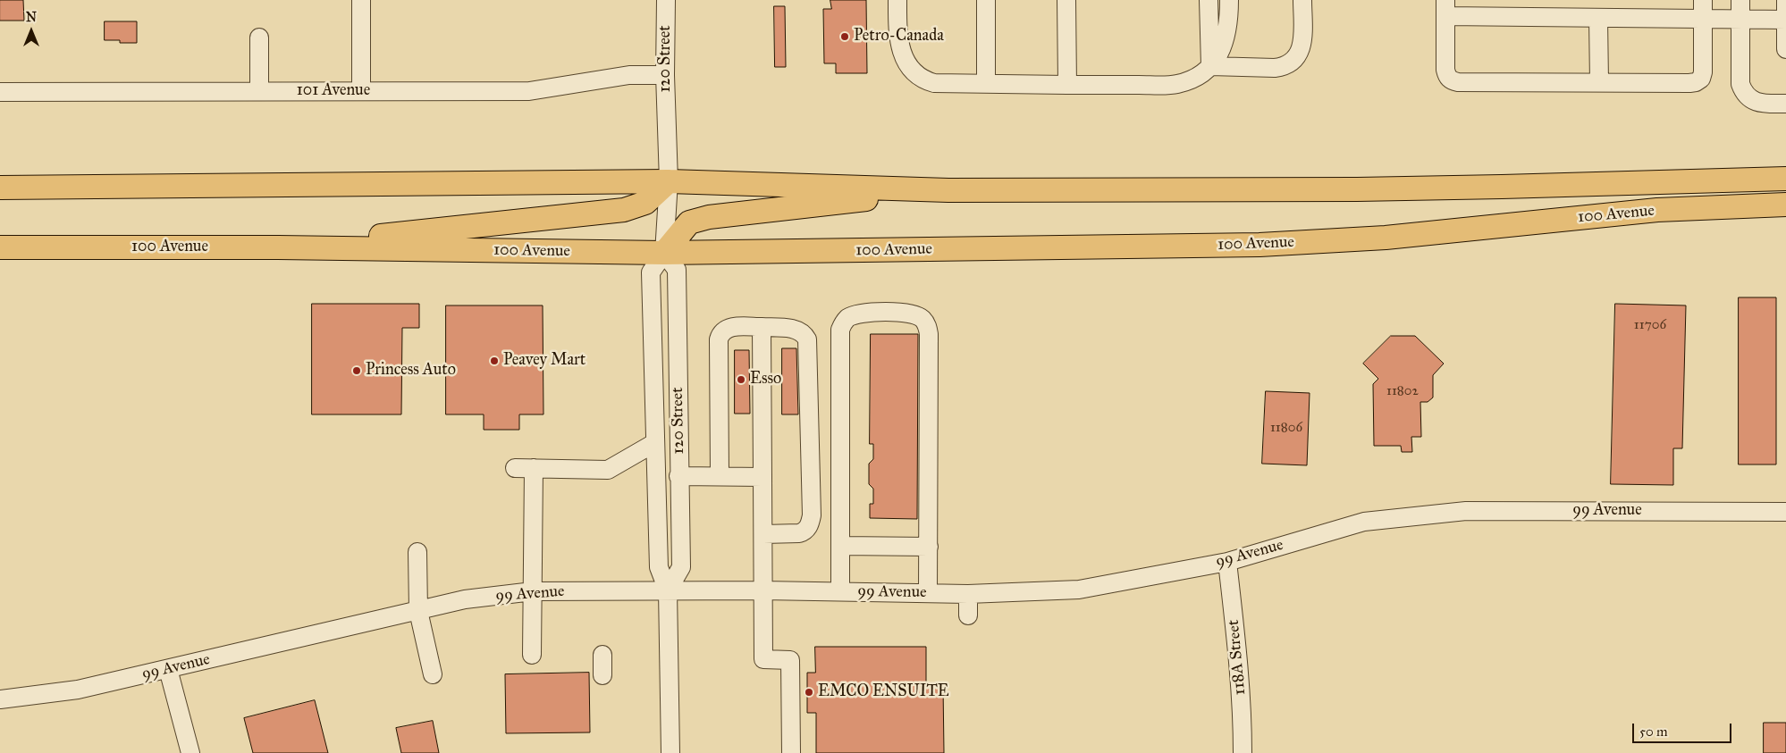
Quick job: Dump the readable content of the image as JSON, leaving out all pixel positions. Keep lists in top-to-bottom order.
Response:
{
  "streets": {
    "main road": ["100 Avenue"],
    "street": [
      "120 Street",
      "101 Avenue",
      "99 Avenue",
      "118A Street"
    ]
  },
  "crossings": [
    ["120 Street", "101 Avenue"],
    ["120 Street", "100 Avenue"],
    ["120 Street", "99 Avenue"],
    ["99 Avenue", "118A Street"]
  ],
  "places": [
    "Petro-Canada",
    "Peavey Mart",
    "Princess Auto",
    "Esso",
    "EMCO ENSUITE"
  ],
  "house_numbers": ["11706", "11802", "11806"],
  "scale_bar": "50 m",
  "north": "top"
}
